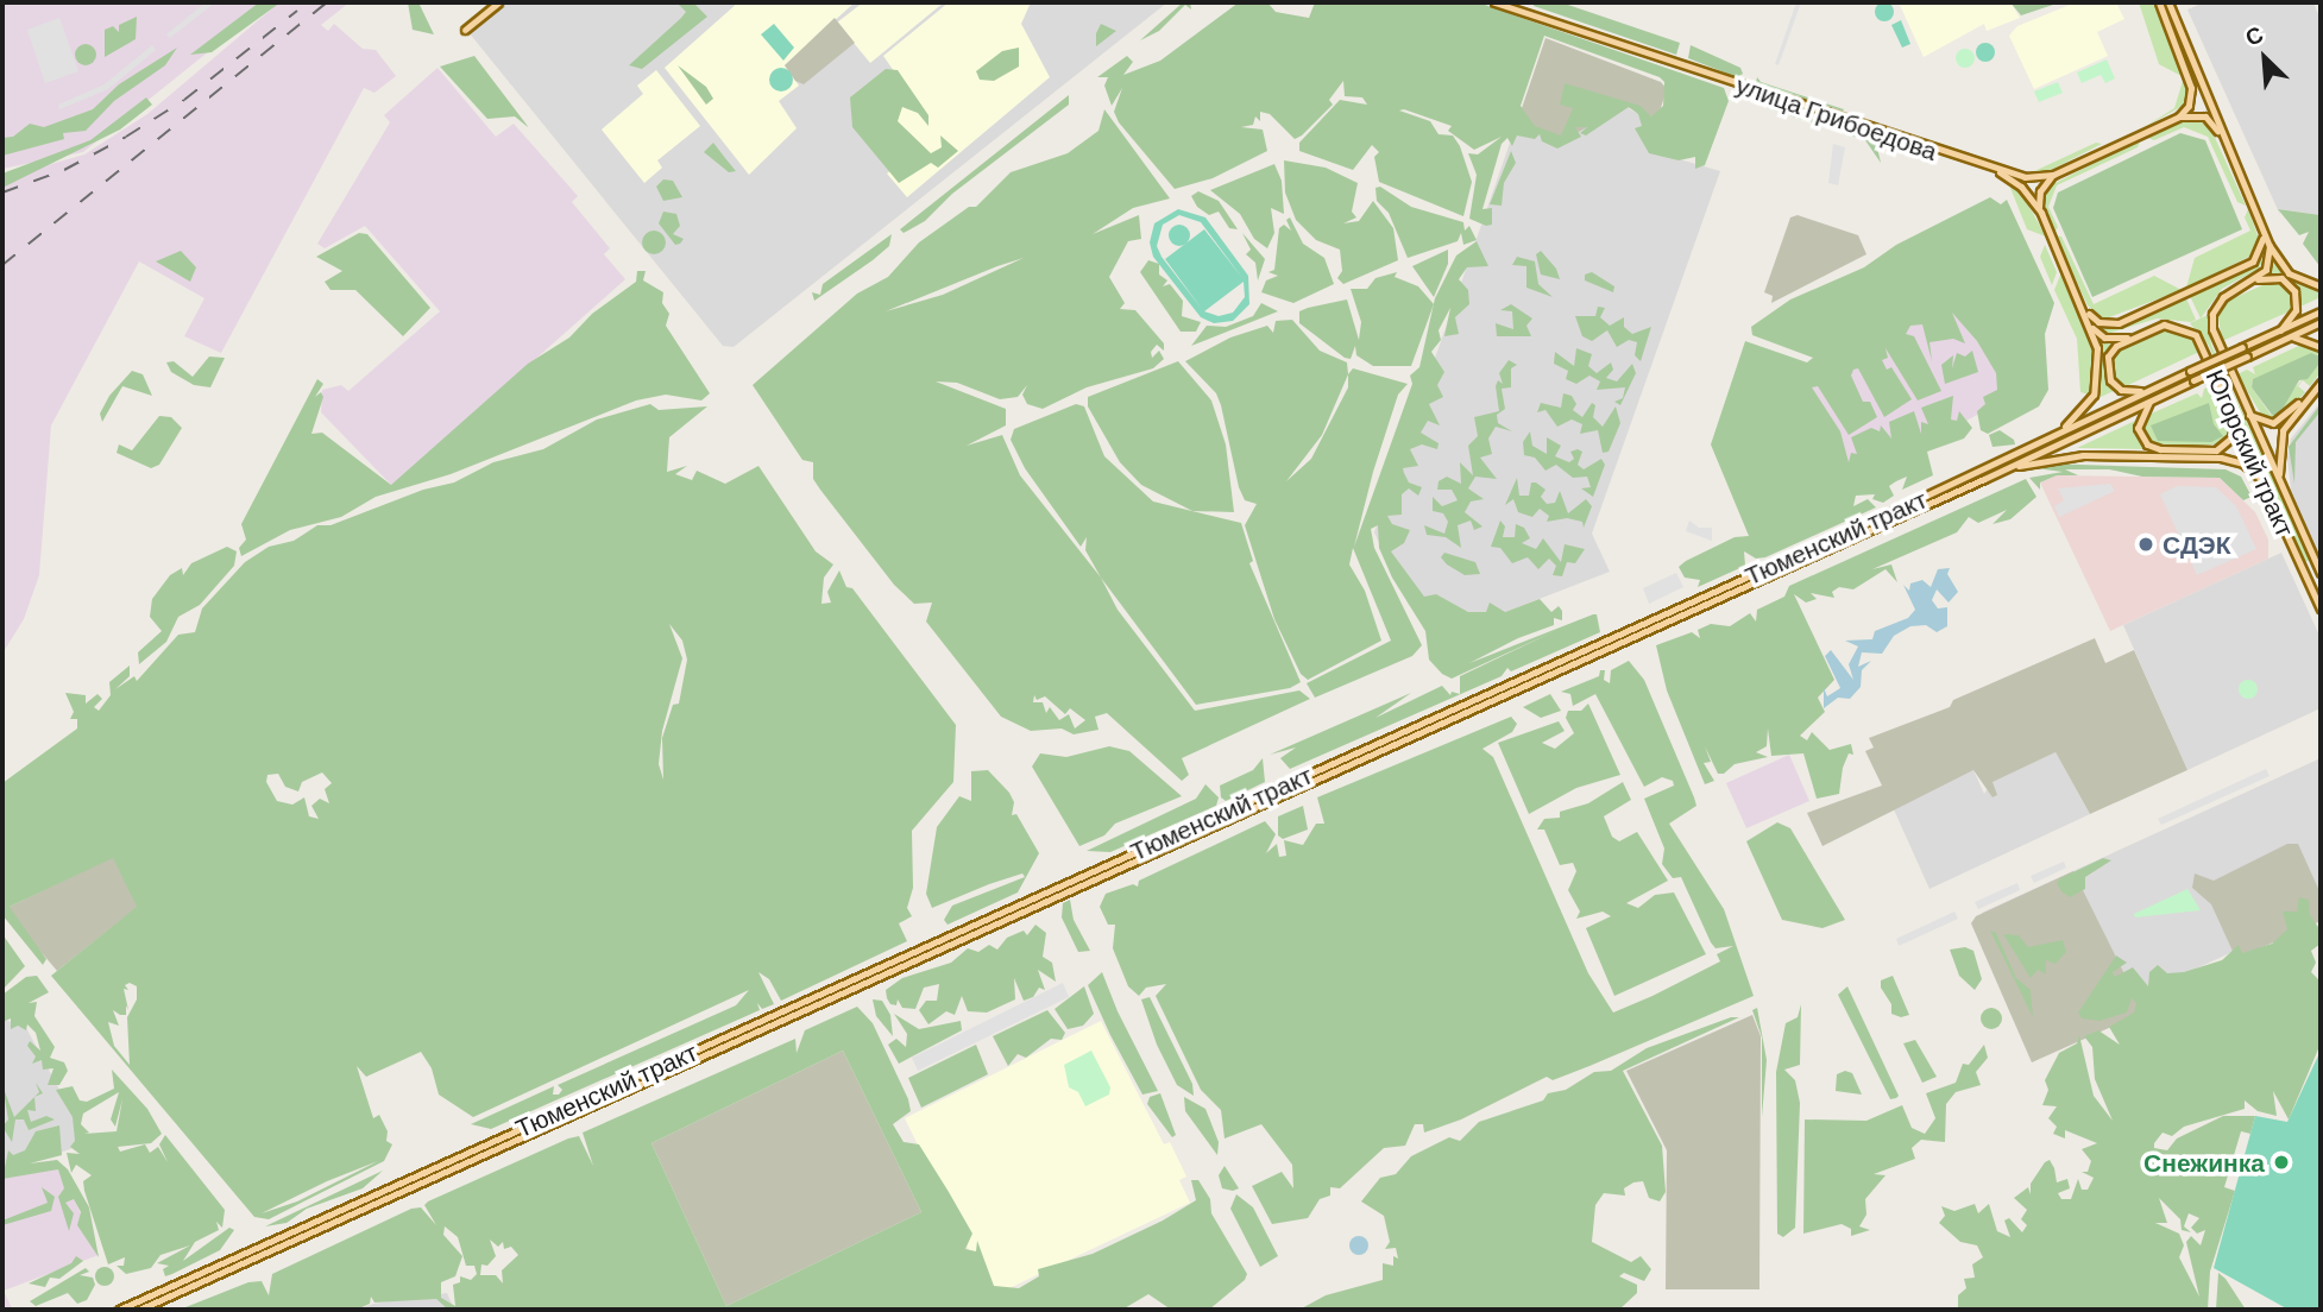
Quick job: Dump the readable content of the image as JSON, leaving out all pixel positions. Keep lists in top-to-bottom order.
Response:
{
  "streets": {
    "main road": ["улица Грибоедова", "Югорский тракт", "Тюменский тракт"]
  },
  "places": ["СДЭК", "Снежинка"],
  "north": "top left"
}
